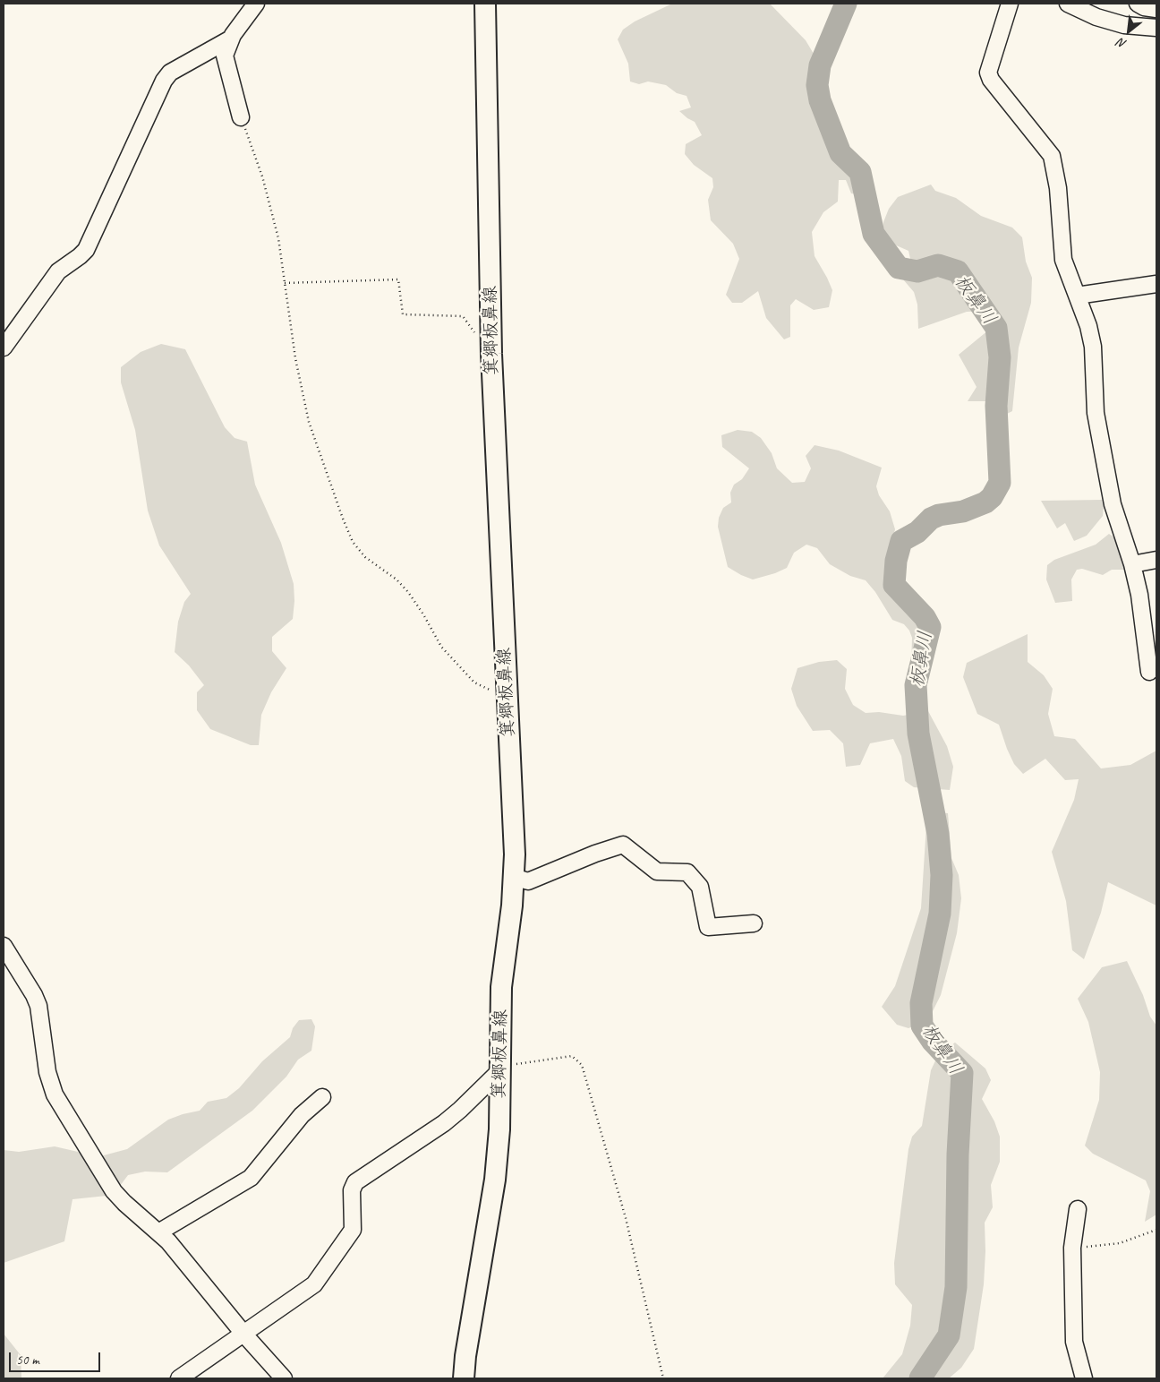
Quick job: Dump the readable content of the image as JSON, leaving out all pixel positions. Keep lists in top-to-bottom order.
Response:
{
  "streets": {
    "main road": ["箕郷板鼻線"]
  },
  "water": ["板鼻川"],
  "scale_bar": "50 m",
  "north": "bottom left"
}
